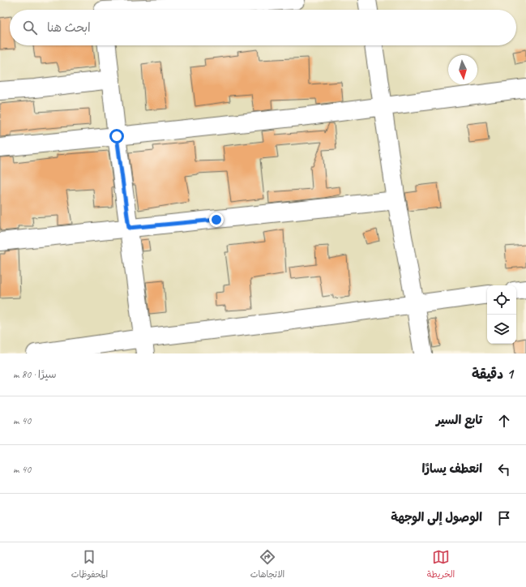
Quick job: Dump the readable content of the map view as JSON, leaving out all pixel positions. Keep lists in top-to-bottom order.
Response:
{
  "north": "bottom",
  "page": {
    "search": "ابحث هنا",
    "heading": ["1 دقيقة", "سيرًا · 80 m"],
    "list": [
      ["تابع السير", "40 m"],
      ["انعطف يسارًا", "40 m"],
      "الوصول إلى الوجهة"
    ],
    "nav": ["الخريطة", "الاتجاهات", "المحفوظات"]
  }
}
